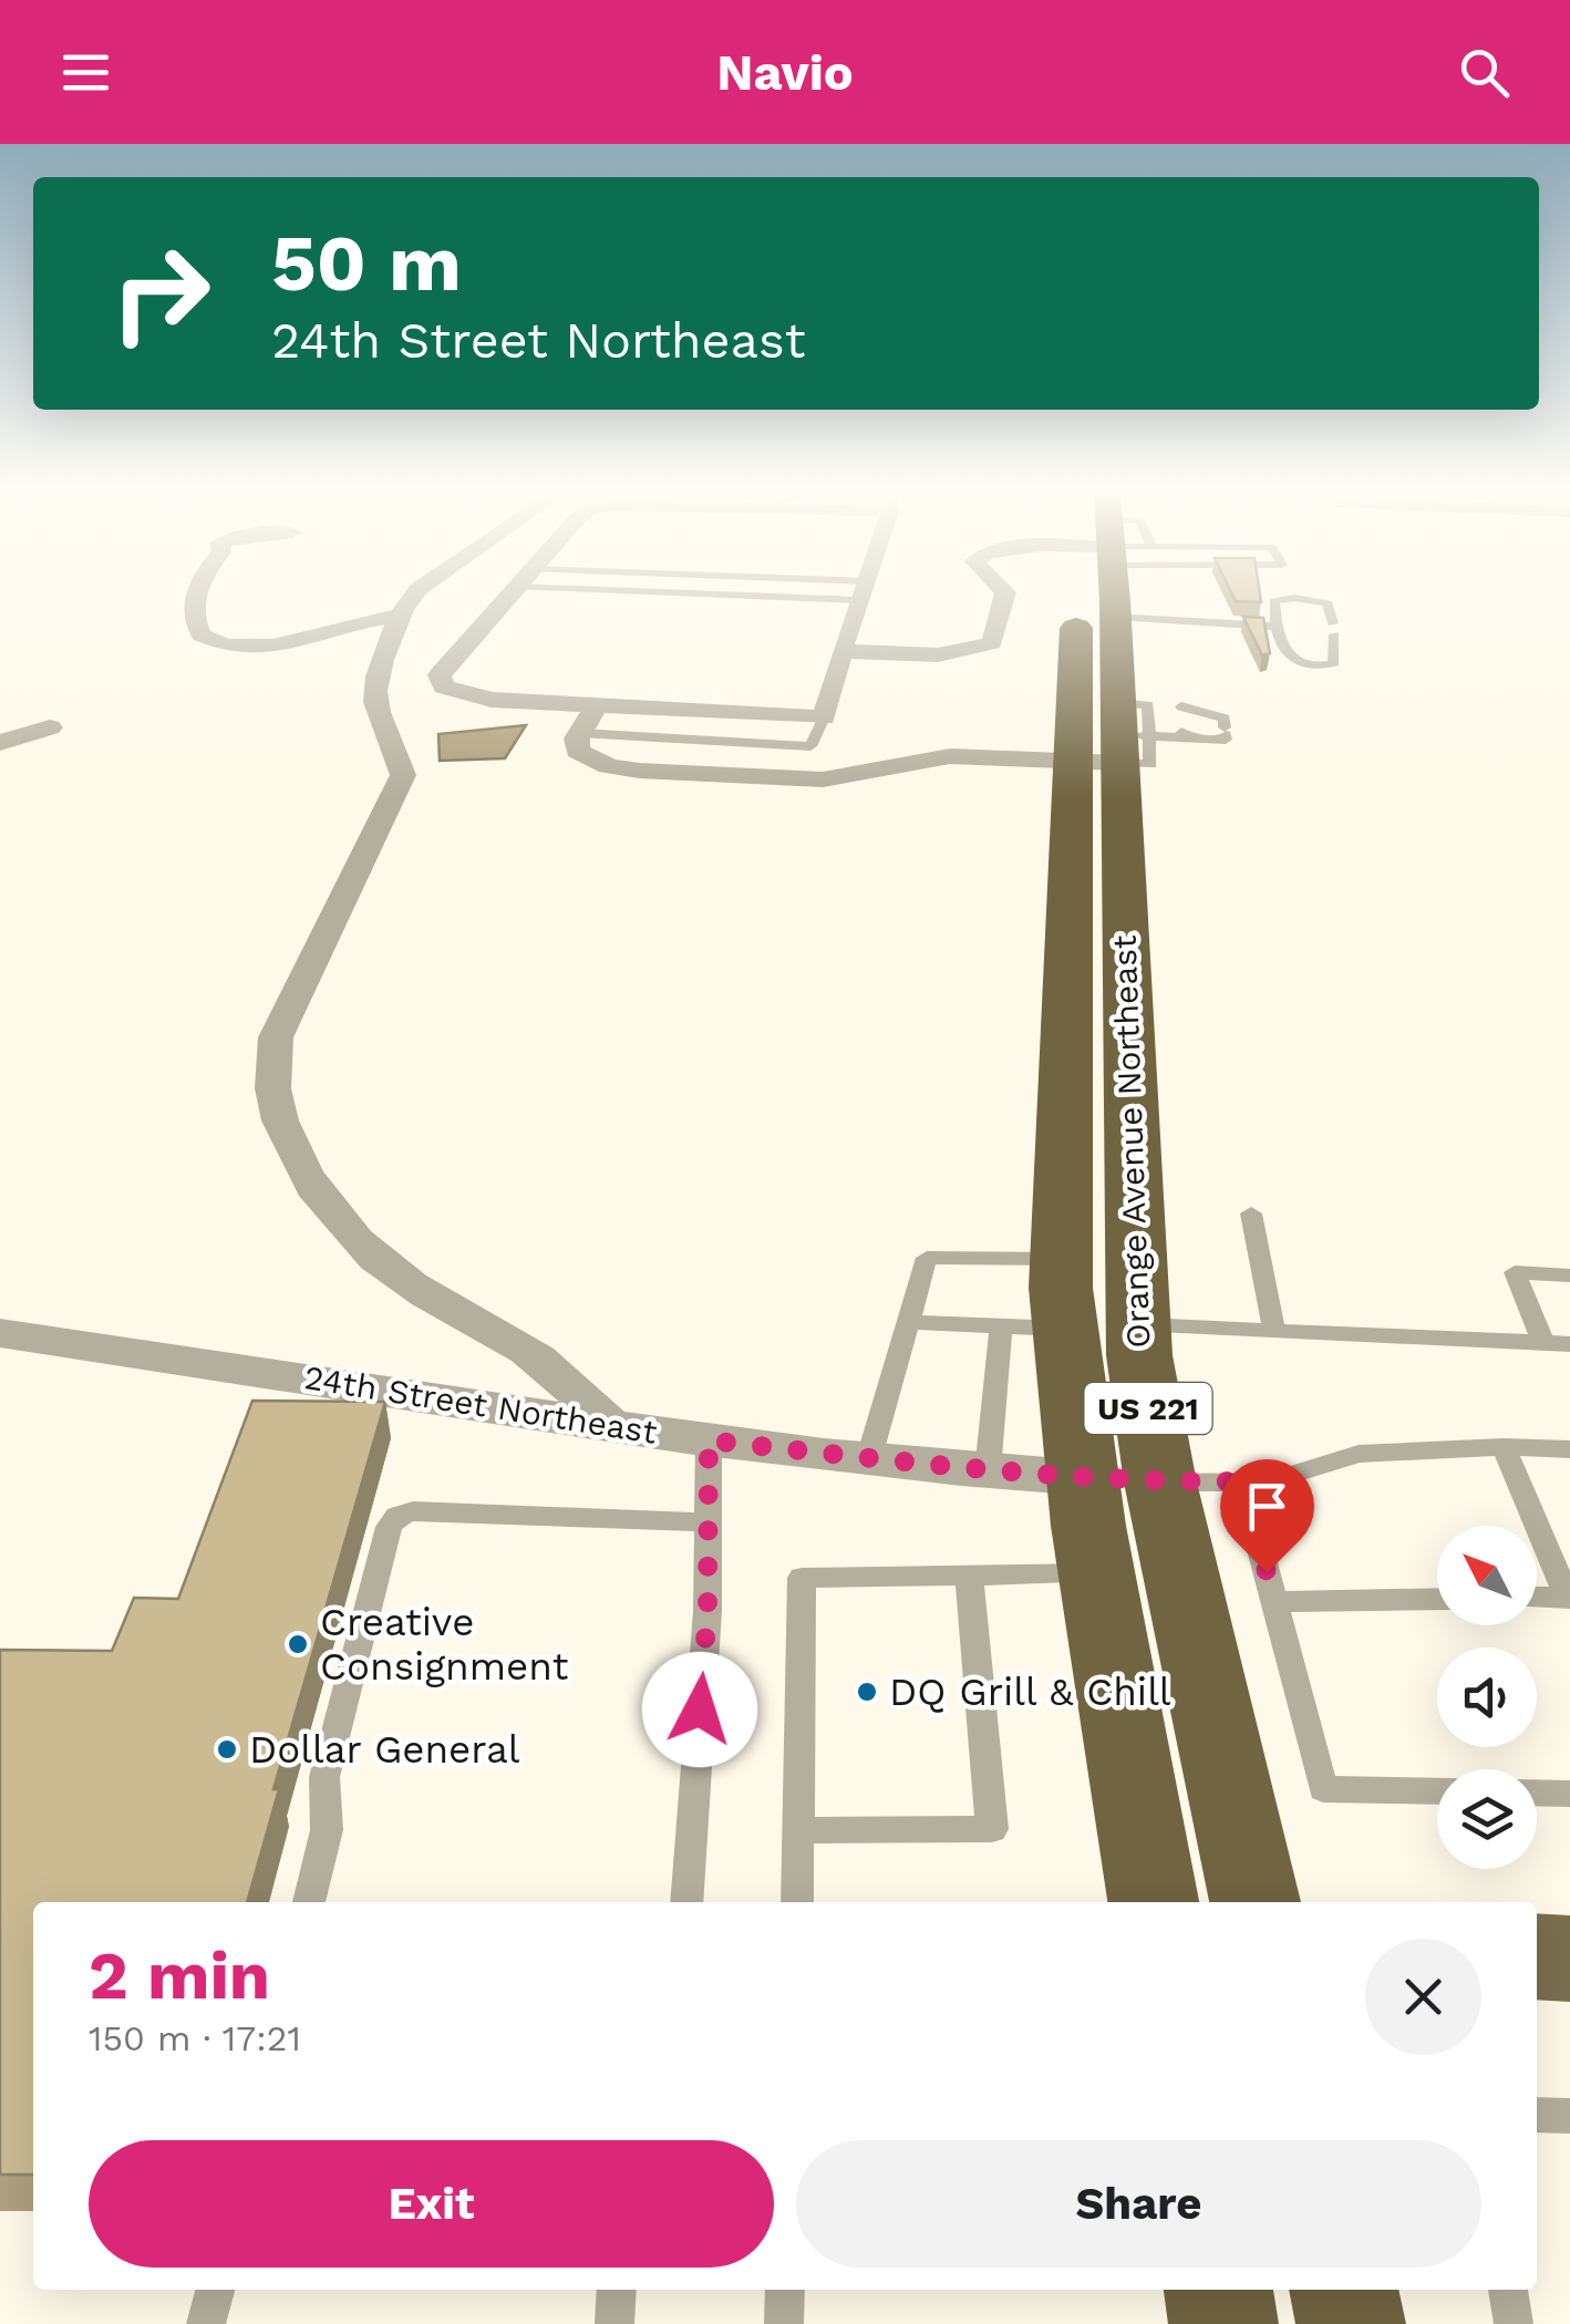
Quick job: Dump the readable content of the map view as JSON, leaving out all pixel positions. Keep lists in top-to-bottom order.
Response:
{
  "streets": {
    "highway": ["Orange Avenue Northeast", "US 221"],
    "street": ["24th Street Northeast"]
  },
  "crossings": [
    ["Orange Avenue Northeast", "24th Street Northeast"]
  ],
  "places": ["Creative Consignment", "DQ Grill & Chill", "Dollar General"],
  "north": "top left",
  "page": {
    "header": "Navio",
    "turn": ["50 m", "24th Street Northeast"],
    "heading": ["2 min", "150 m · 17:21"],
    "buttons": ["Exit", "Share"]
  }
}
